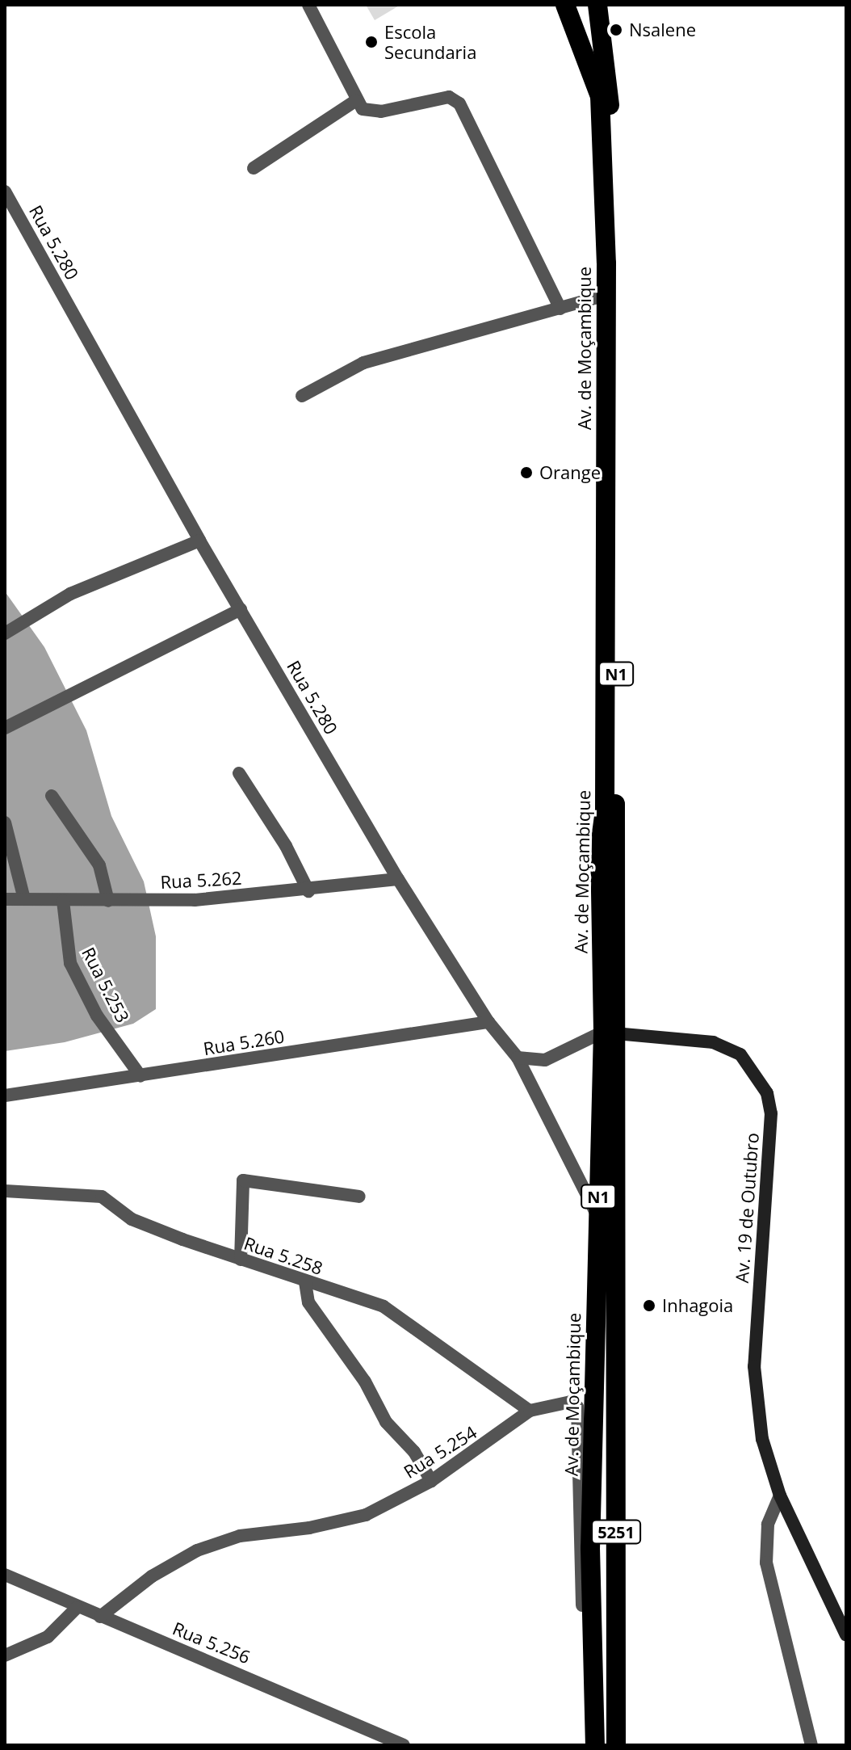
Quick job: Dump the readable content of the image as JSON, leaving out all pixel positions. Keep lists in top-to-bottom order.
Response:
{
  "streets": {
    "highway": ["Av. de Moçambique", "N1", "5251"],
    "street": [
      "Rua 5.280",
      "Rua 5.262",
      "Rua 5.253",
      "Rua 5.260",
      "Av. 19 de Outubro",
      "Rua 5.258",
      "Rua 5.254",
      "Rua 5.256"
    ]
  },
  "crossings": [
    ["Rua 5.280", "Av. de Moçambique"],
    ["Rua 5.280", "Rua 5.262"],
    ["Rua 5.280", "Rua 5.260"],
    ["Av. de Moçambique", "Av. 19 de Outubro"],
    ["Av. de Moçambique", "Rua 5.254"],
    ["Rua 5.262", "Rua 5.253"],
    ["Rua 5.253", "Rua 5.260"],
    ["Rua 5.258", "Rua 5.254"],
    ["Rua 5.254", "Rua 5.256"]
  ],
  "places": [
    "Nsalene",
    "Escola Secundaria",
    "Orange",
    "Inhagoia"
  ]
}
